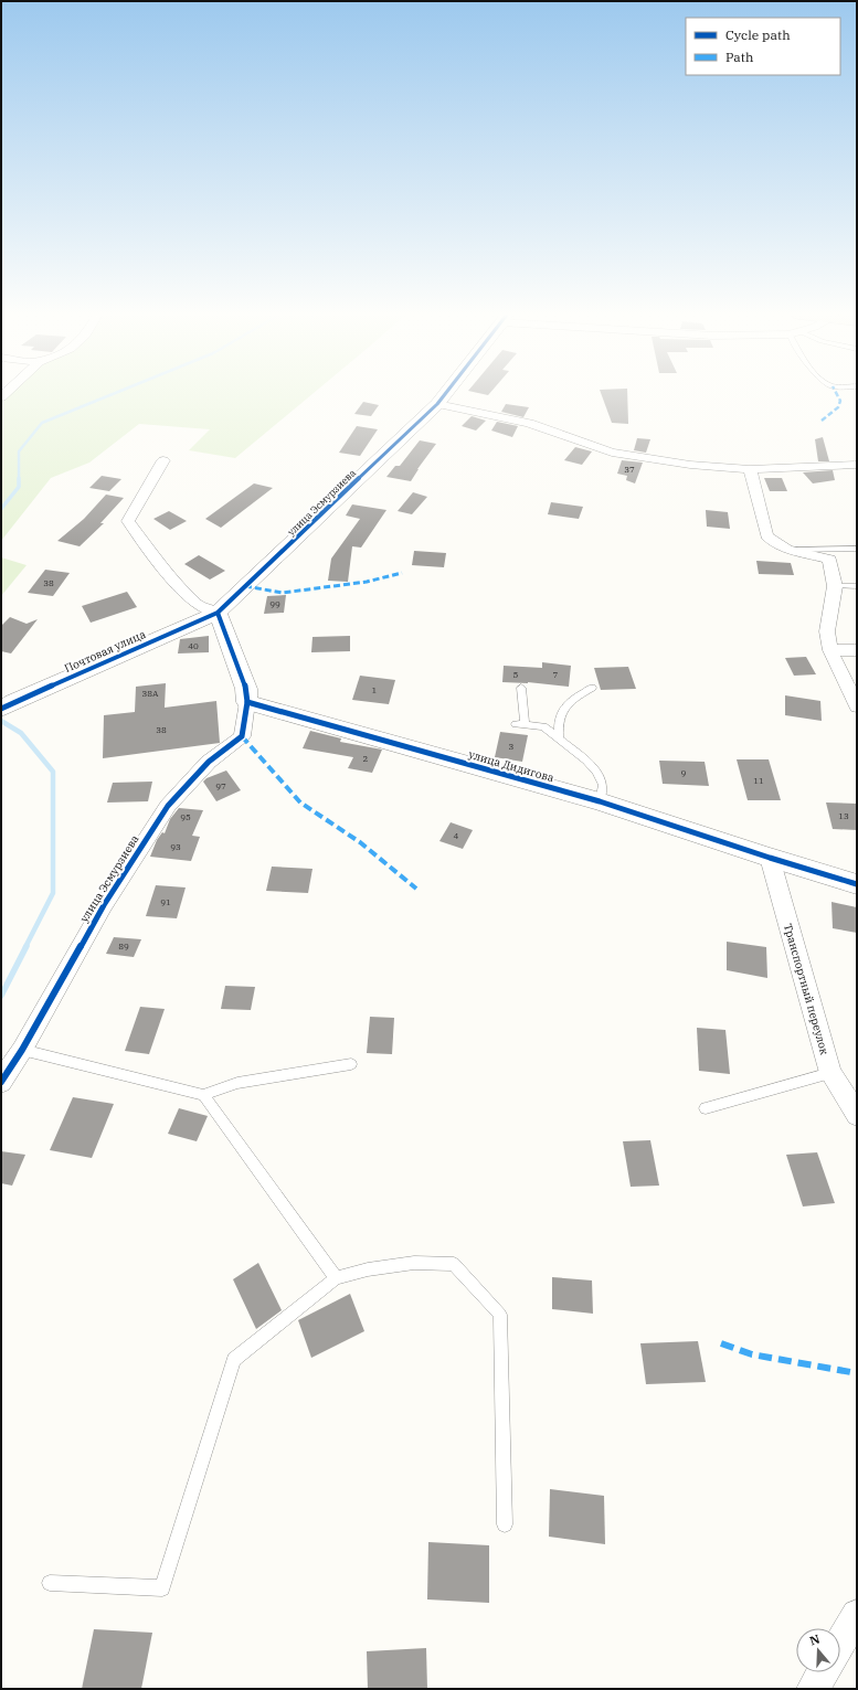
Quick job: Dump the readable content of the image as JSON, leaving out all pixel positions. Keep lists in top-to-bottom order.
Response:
{
  "streets": {
    "street": [
      "улица Эсмурзиева",
      "Почтовая улица",
      "улица Дидигова",
      "Транспортный переулок"
    ]
  },
  "crossings": [
    ["улица Эсмурзиева", "Почтовая улица"],
    ["улица Эсмурзиева", "улица Дидигова"],
    ["улица Дидигова", "Транспортный переулок"]
  ],
  "house_numbers": [
    "37",
    "38",
    "99",
    "40",
    "5",
    "7",
    "1",
    "38А",
    "38",
    "3",
    "2",
    "9",
    "11",
    "97",
    "13",
    "95",
    "4",
    "93",
    "91",
    "89"
  ],
  "legend": ["Cycle path", "Path"],
  "north": "top"
}
